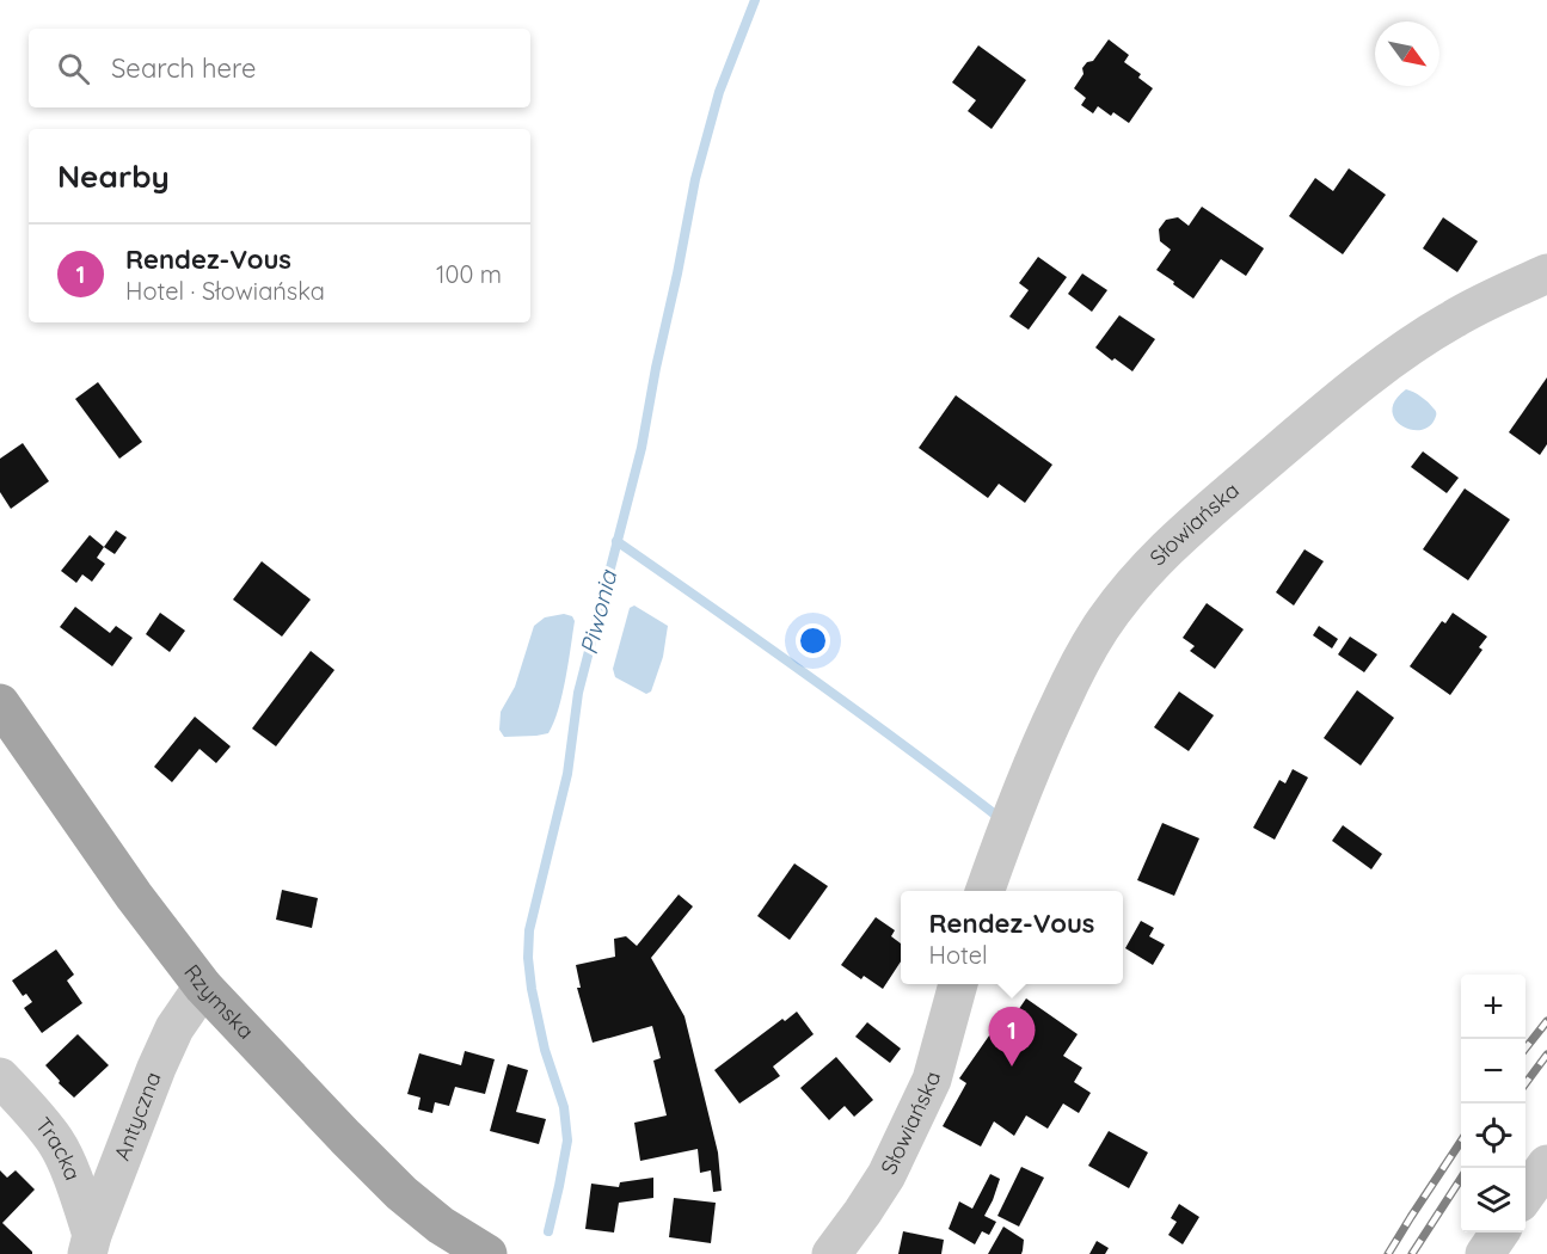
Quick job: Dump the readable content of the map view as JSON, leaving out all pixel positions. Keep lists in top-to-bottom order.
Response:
{
  "streets": {
    "main road": ["Rzymska"],
    "street": ["Słowiańska", "Antyczna", "Tracka"]
  },
  "crossings": [
    ["Rzymska", "Antyczna"],
    ["Antyczna", "Tracka"]
  ],
  "water": ["Piwonia"],
  "north": "bottom right",
  "page": {
    "search": "Search here",
    "heading": "Nearby",
    "list": [
      {
        "mark": "1",
        "name": "Rendez-Vous",
        "note": "Hotel · Słowiańska",
        "value": "100 m"
      }
    ],
    "popup": ["Rendez-Vous", "Hotel"],
    "map_buttons": ["+", "−"],
    "pins": "1"
  }
}
